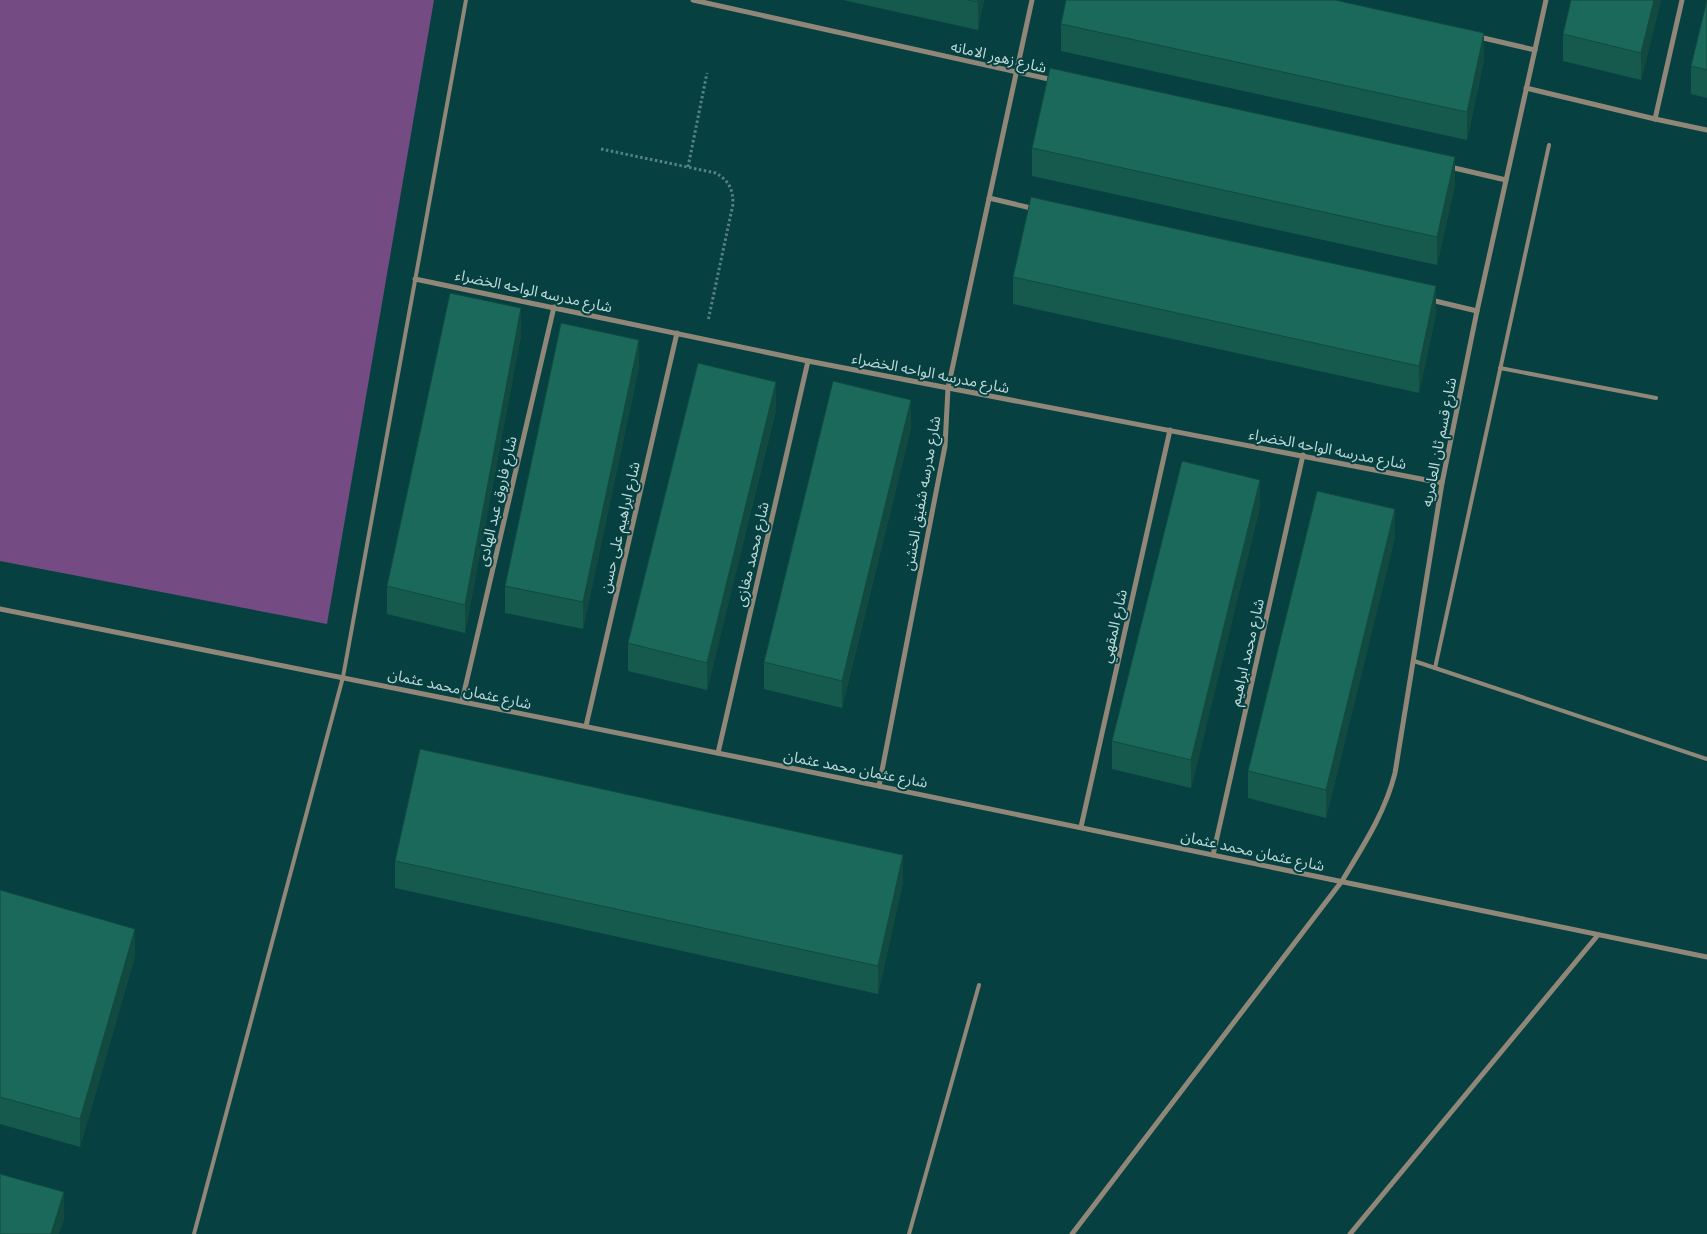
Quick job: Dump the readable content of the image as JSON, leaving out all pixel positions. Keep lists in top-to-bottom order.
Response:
{
  "streets": {
    "street": [
      "شارع زهور الامانه",
      "شارع مدرسه الواحه الخضراء",
      "شارع قسم ثان العامريه",
      "شارع مدرسه شفيق الخشن",
      "شارع فاروق عبد الهادى",
      "شارع ابراهيم على حسن",
      "شارع محمد مغازى",
      "شارع المقهي",
      "شارع محمد ابراهيم",
      "شارع عثمان محمد عثمان"
    ]
  },
  "crossings": [
    ["شارع زهور الامانه", "شارع مدرسه شفيق الخشن"],
    ["شارع مدرسه الواحه الخضراء", "شارع قسم ثان العامريه"],
    ["شارع مدرسه الواحه الخضراء", "شارع مدرسه شفيق الخشن"],
    ["شارع مدرسه الواحه الخضراء", "شارع فاروق عبد الهادى"],
    ["شارع مدرسه الواحه الخضراء", "شارع ابراهيم على حسن"],
    ["شارع مدرسه الواحه الخضراء", "شارع محمد مغازى"],
    ["شارع مدرسه الواحه الخضراء", "شارع المقهي"],
    ["شارع مدرسه الواحه الخضراء", "شارع محمد ابراهيم"],
    ["شارع قسم ثان العامريه", "شارع عثمان محمد عثمان"],
    ["شارع مدرسه شفيق الخشن", "شارع عثمان محمد عثمان"],
    ["شارع فاروق عبد الهادى", "شارع عثمان محمد عثمان"],
    ["شارع ابراهيم على حسن", "شارع عثمان محمد عثمان"],
    ["شارع محمد مغازى", "شارع عثمان محمد عثمان"],
    ["شارع المقهي", "شارع عثمان محمد عثمان"],
    ["شارع محمد ابراهيم", "شارع عثمان محمد عثمان"]
  ]
}
